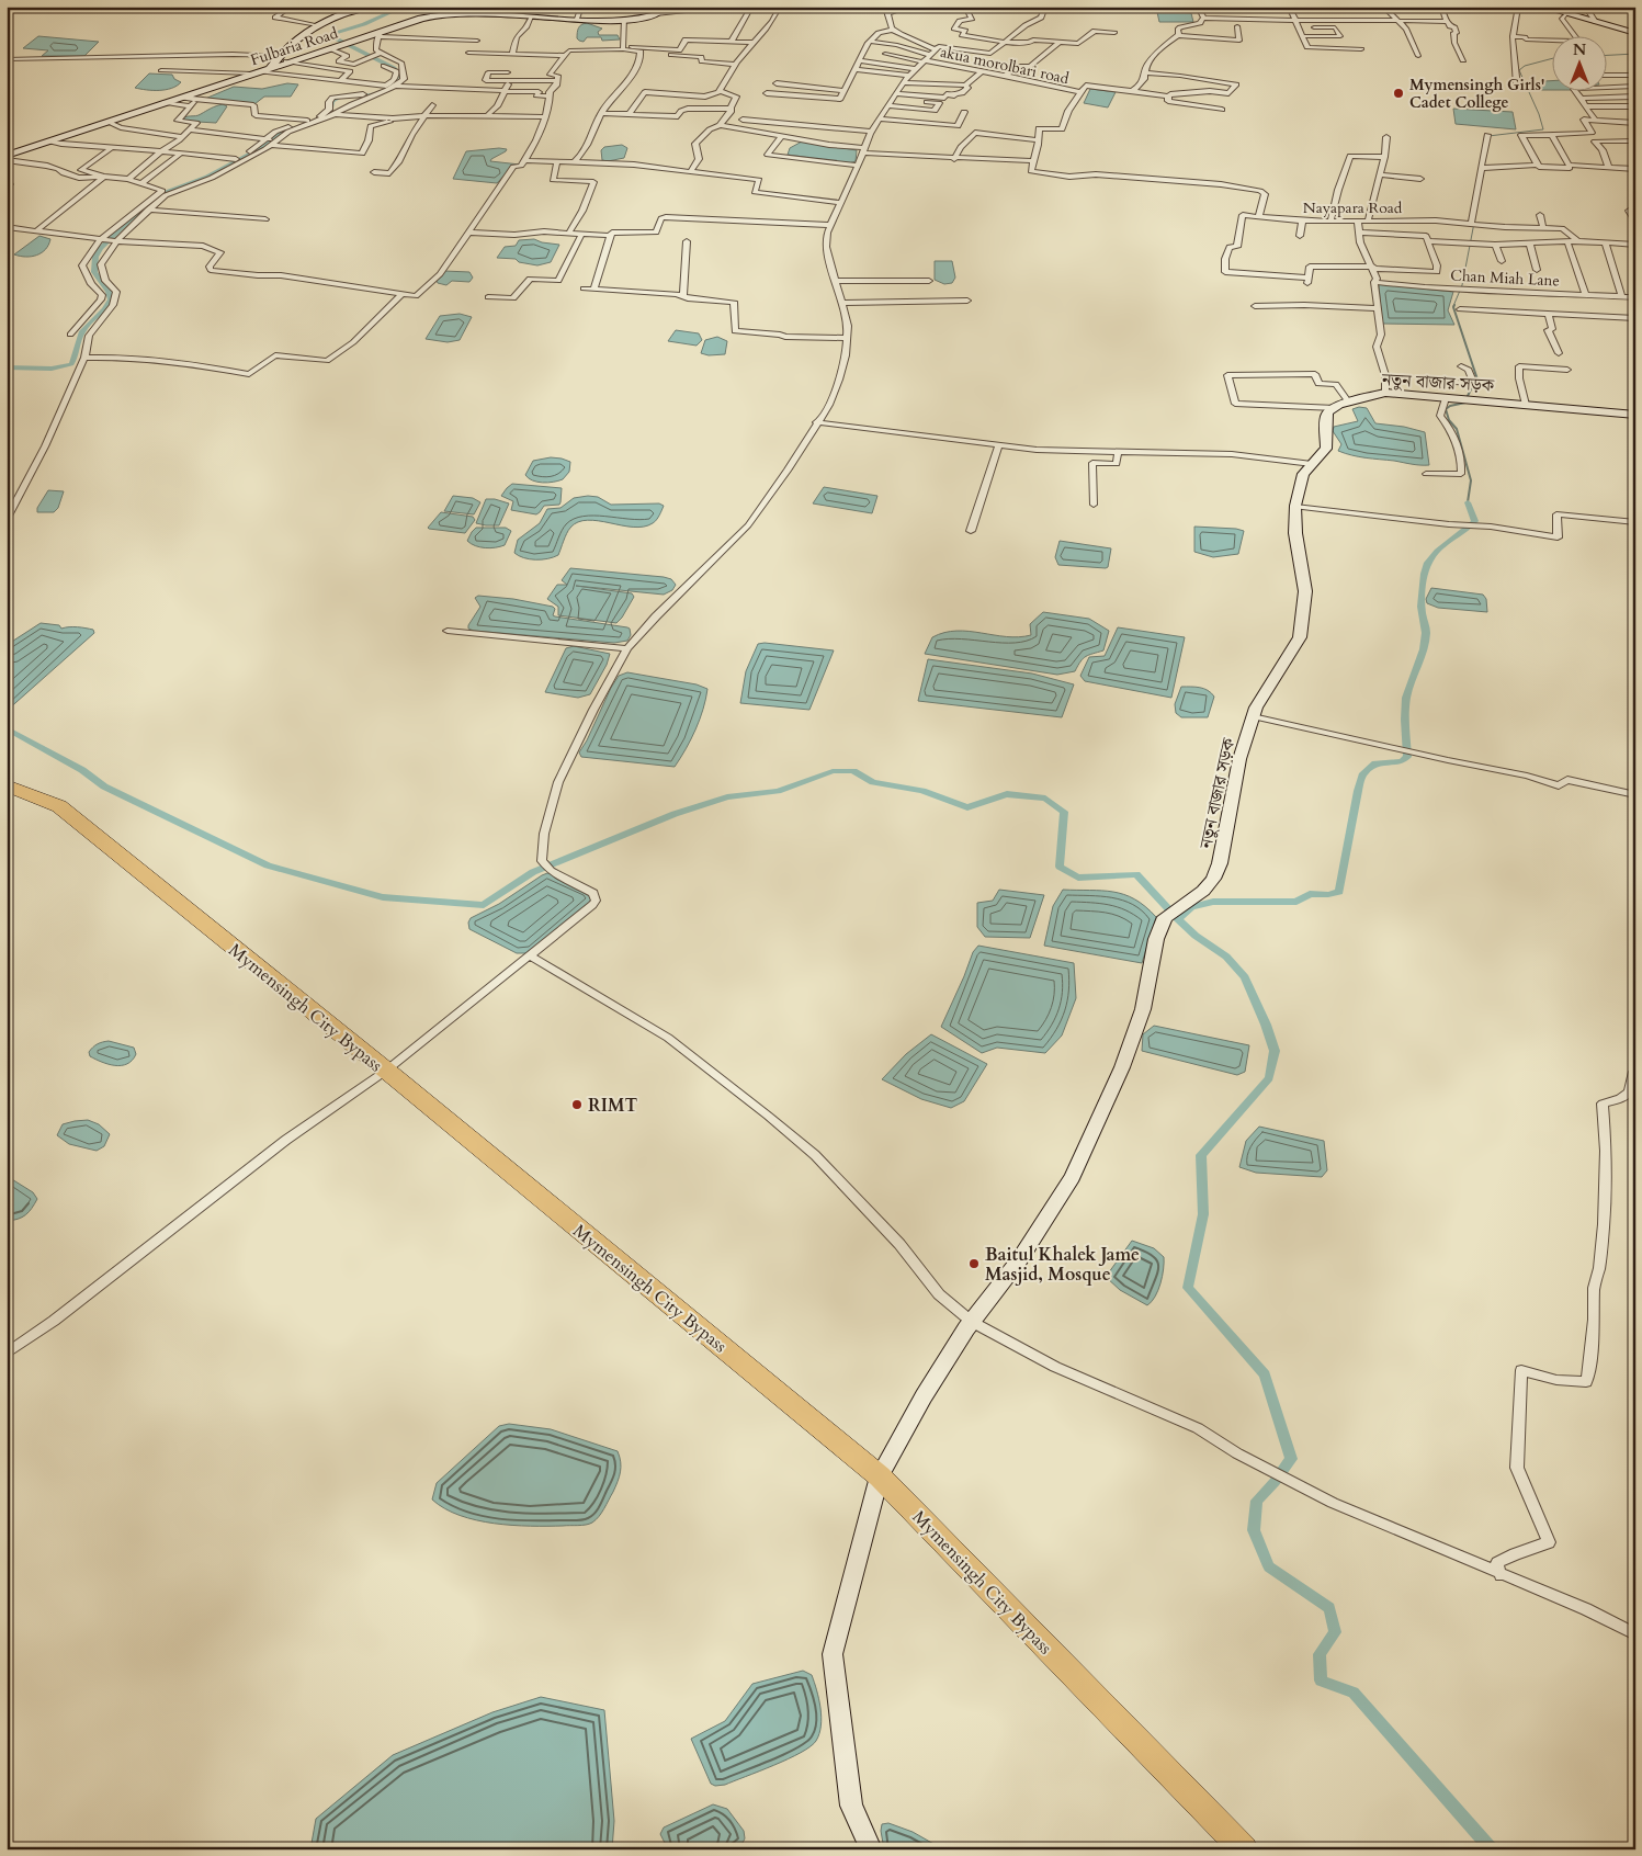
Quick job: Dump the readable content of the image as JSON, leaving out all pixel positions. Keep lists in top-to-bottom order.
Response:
{
  "streets": {
    "highway": ["Mymensingh City Bypass"],
    "street": [
      "Fulbaria Road",
      "akua morolbari road",
      "Nayapara Road",
      "Chan Miah Lane",
      "নতুন বাজার সড়ক"
    ]
  },
  "places": ["Mymensingh Girls' Cadet College", "RIMT", "Baitul Khalek Jame Masjid, Mosque"],
  "north": "top"
}
